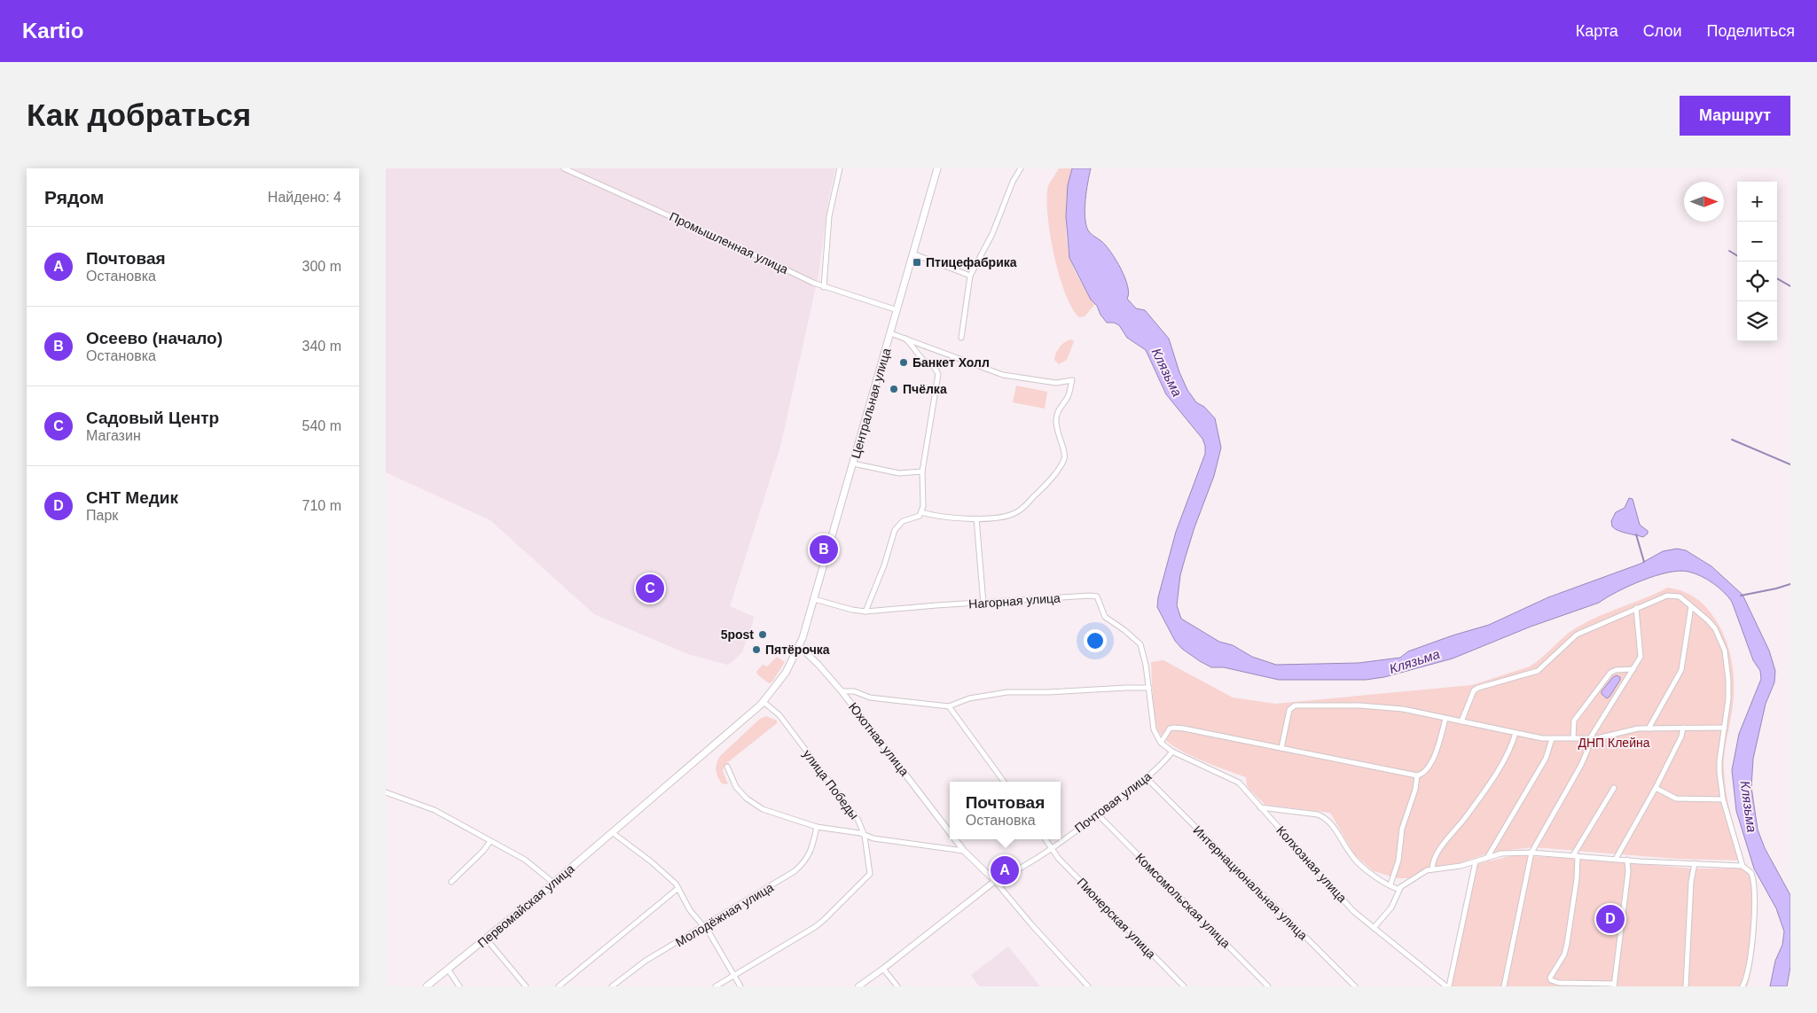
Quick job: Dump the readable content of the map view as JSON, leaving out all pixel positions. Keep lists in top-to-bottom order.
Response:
{
  "streets": {
    "main road": ["Центральная улица", "Первомайская улица"],
    "street": [
      "Промышленная улица",
      "Нагорная улица",
      "Юхотная улица",
      "улица Победы",
      "Почтовая улица",
      "Колхозная улица",
      "Интернациональная улица",
      "Комсомольская улица",
      "Молодёжная улица",
      "Пионерская улица"
    ]
  },
  "crossings": [
    ["Промышленная улица", "Центральная улица"],
    ["Центральная улица", "Нагорная улица"],
    ["Центральная улица", "Юхотная улица"],
    ["Центральная улица", "улица Победы"],
    ["Центральная улица", "Первомайская улица"],
    ["Юхотная улица", "Почтовая улица"],
    ["улица Победы", "Первомайская улица"],
    ["Почтовая улица", "Колхозная улица"],
    ["Почтовая улица", "Интернациональная улица"],
    ["Почтовая улица", "Комсомольская улица"],
    ["Почтовая улица", "Пионерская улица"]
  ],
  "water": ["Клязьма"],
  "parks": ["ДНП Клейна"],
  "places": {
    "transit": ["Птицефабрика"],
    "other": [
      "Банкет Холл",
      "Пчёлка",
      "5post",
      "Пятёрочка"
    ]
  },
  "north": "right",
  "page": {
    "header": "Kartio",
    "nav": ["Карта", "Слои", "Поделиться"],
    "buttons": "Маршрут",
    "title": "Как добраться",
    "heading": ["Рядом", "Найдено: 4"],
    "map_buttons": ["+", "−"],
    "list": [
      {
        "mark": "A",
        "name": "Почтовая",
        "note": "Остановка",
        "value": "300 m"
      },
      {
        "mark": "B",
        "name": "Осеево (начало)",
        "note": "Остановка",
        "value": "340 m"
      },
      {
        "mark": "C",
        "name": "Садовый Центр",
        "note": "Магазин",
        "value": "540 m"
      },
      {
        "mark": "D",
        "name": "СНТ Медик",
        "note": "Парк",
        "value": "710 m"
      }
    ],
    "pins": [
      "B",
      "C",
      "A",
      "D"
    ],
    "popup": ["Почтовая", "Остановка"]
  }
}
